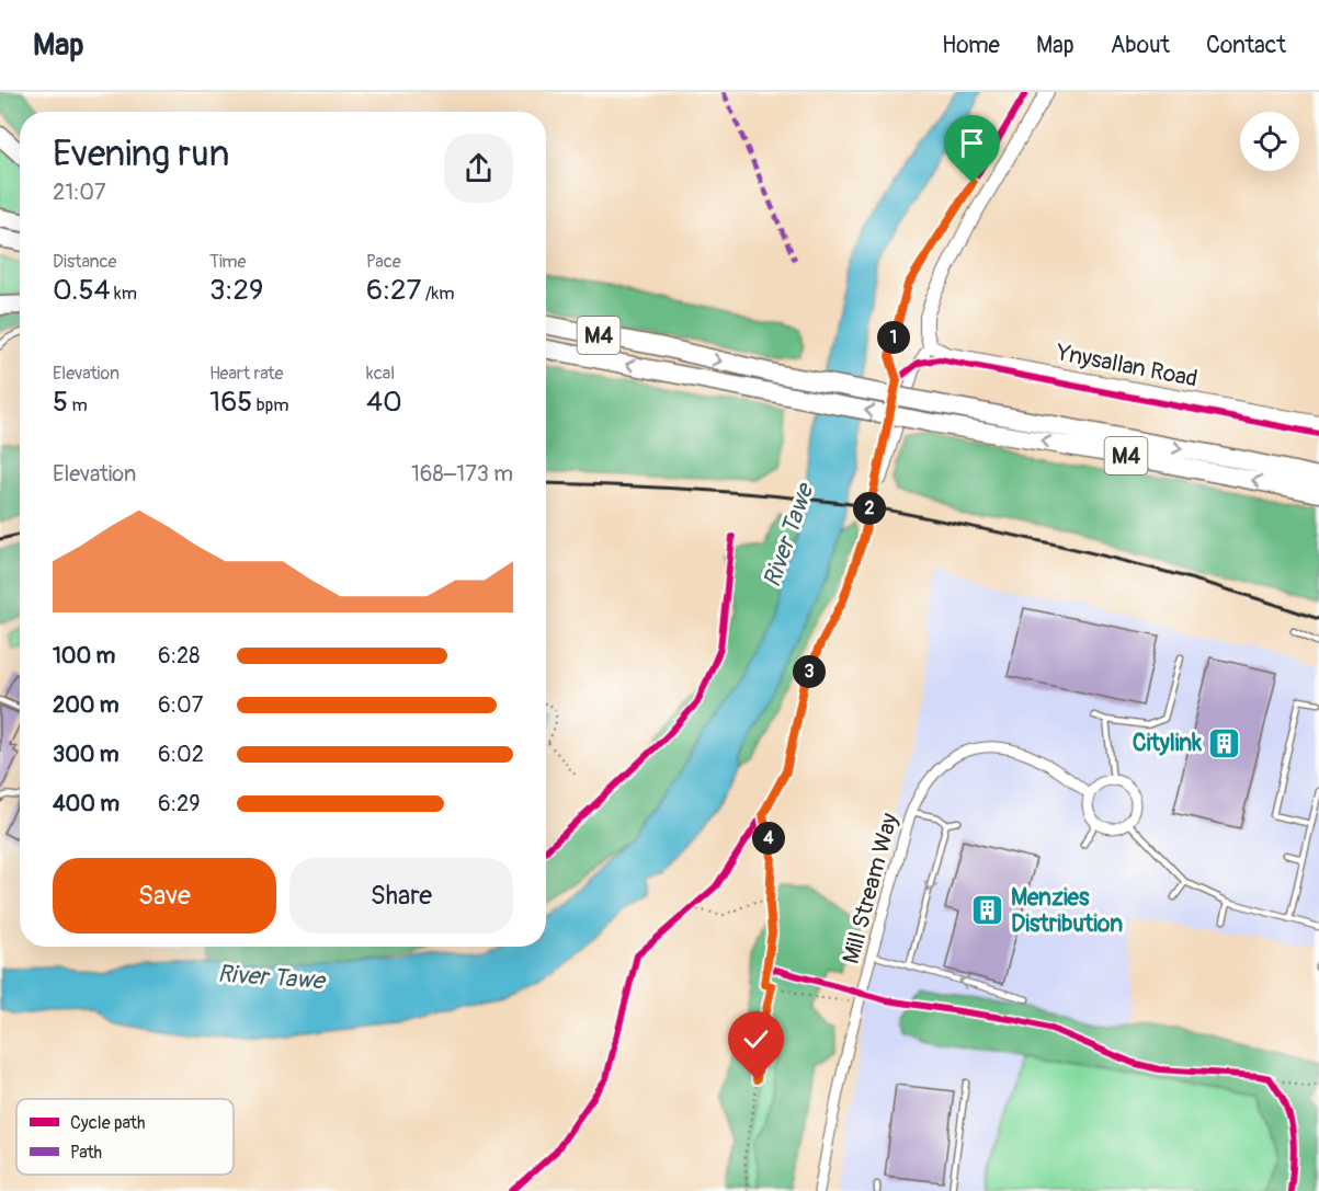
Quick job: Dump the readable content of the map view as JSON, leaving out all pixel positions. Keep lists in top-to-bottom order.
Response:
{
  "streets": {
    "highway": ["M4"],
    "street": ["Ynysallan Road", "Mill Stream Way"]
  },
  "water": ["River Tawe"],
  "places": {
    "building": ["Citylink", "Menzies Distribution"]
  },
  "legend": ["Cycle path", "Path"],
  "page": {
    "header": "Map",
    "nav": [
      "Home",
      "Map",
      "About",
      "Contact"
    ],
    "heading": ["Evening run", "21:07"],
    "stats": [
      ["Distance", "0.54 km"],
      ["Time", "3:29"],
      ["Pace", "6:27 /km"],
      ["Elevation", "5 m"],
      ["Heart rate", "165 bpm"],
      ["kcal", "40"]
    ],
    "pins": [
      "1",
      "2",
      "3",
      "4"
    ],
    "chart": ["Elevation", "168–173 m"],
    "list": [
      {
        "name": "100 m",
        "note": "6:28"
      },
      {
        "name": "200 m",
        "note": "6:07"
      },
      {
        "name": "300 m",
        "note": "6:02"
      },
      {
        "name": "400 m",
        "note": "6:29"
      }
    ],
    "buttons": ["Save", "Share"]
  }
}
